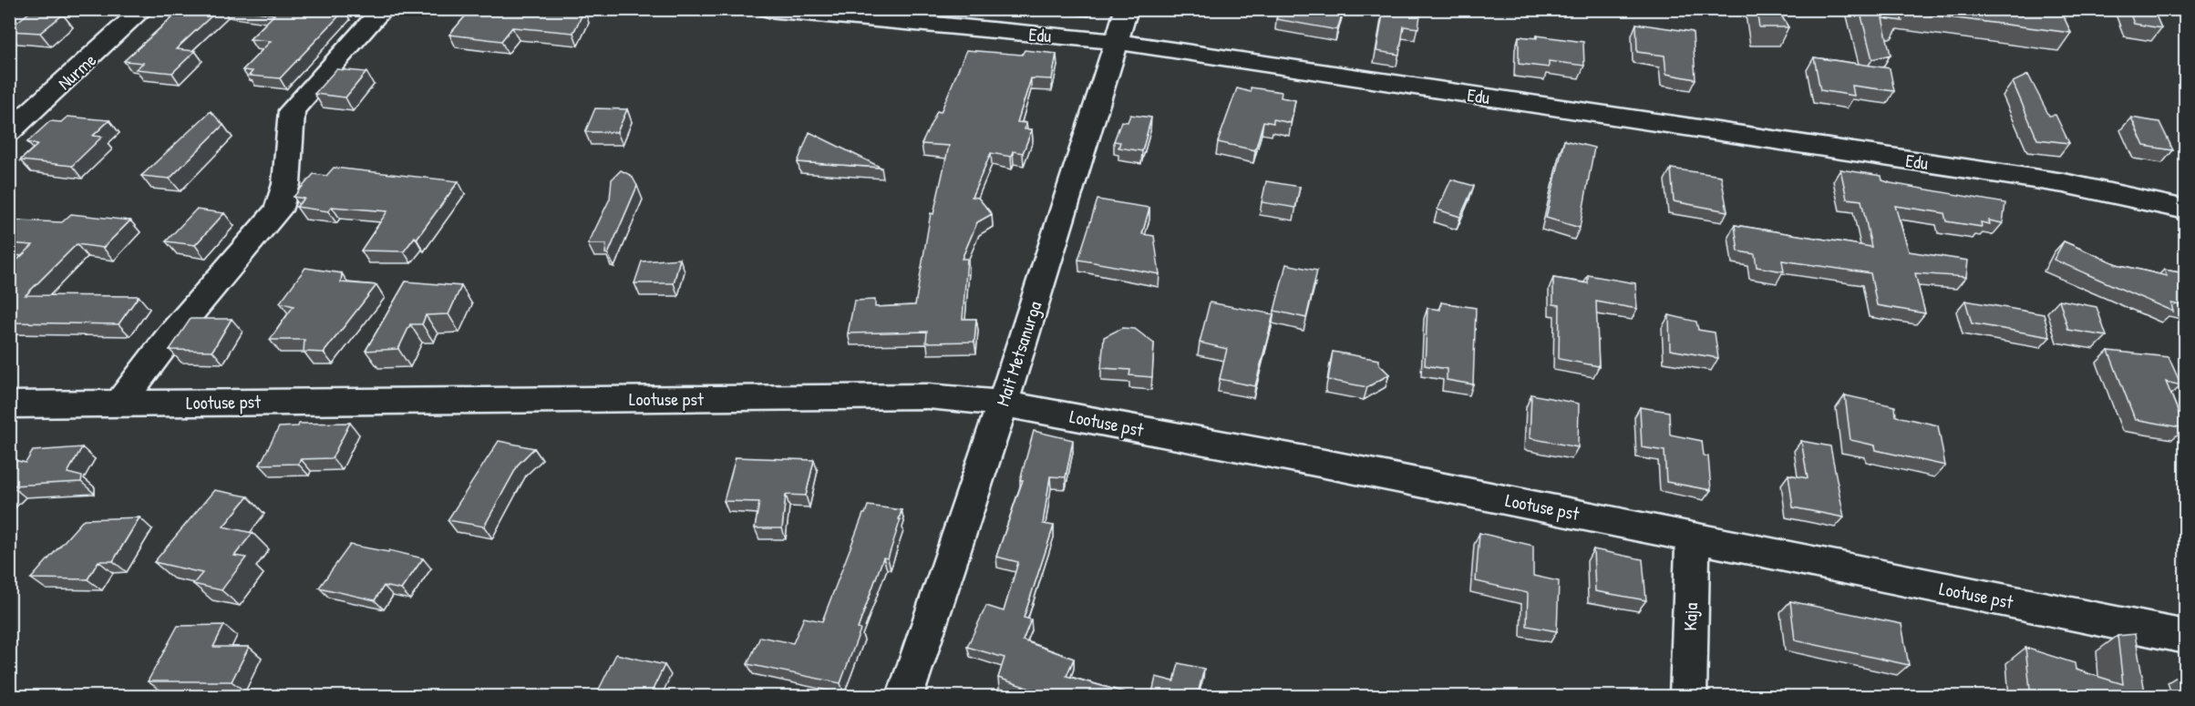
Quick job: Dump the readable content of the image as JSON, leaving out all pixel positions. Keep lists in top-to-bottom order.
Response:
{
  "streets": {
    "street": [
      "Edu",
      "Nurme",
      "Mait Metsanurga",
      "Lootuse pst",
      "Kaja"
    ]
  },
  "crossings": [
    ["Edu", "Mait Metsanurga"],
    ["Mait Metsanurga", "Lootuse pst"],
    ["Lootuse pst", "Kaja"]
  ]
}
